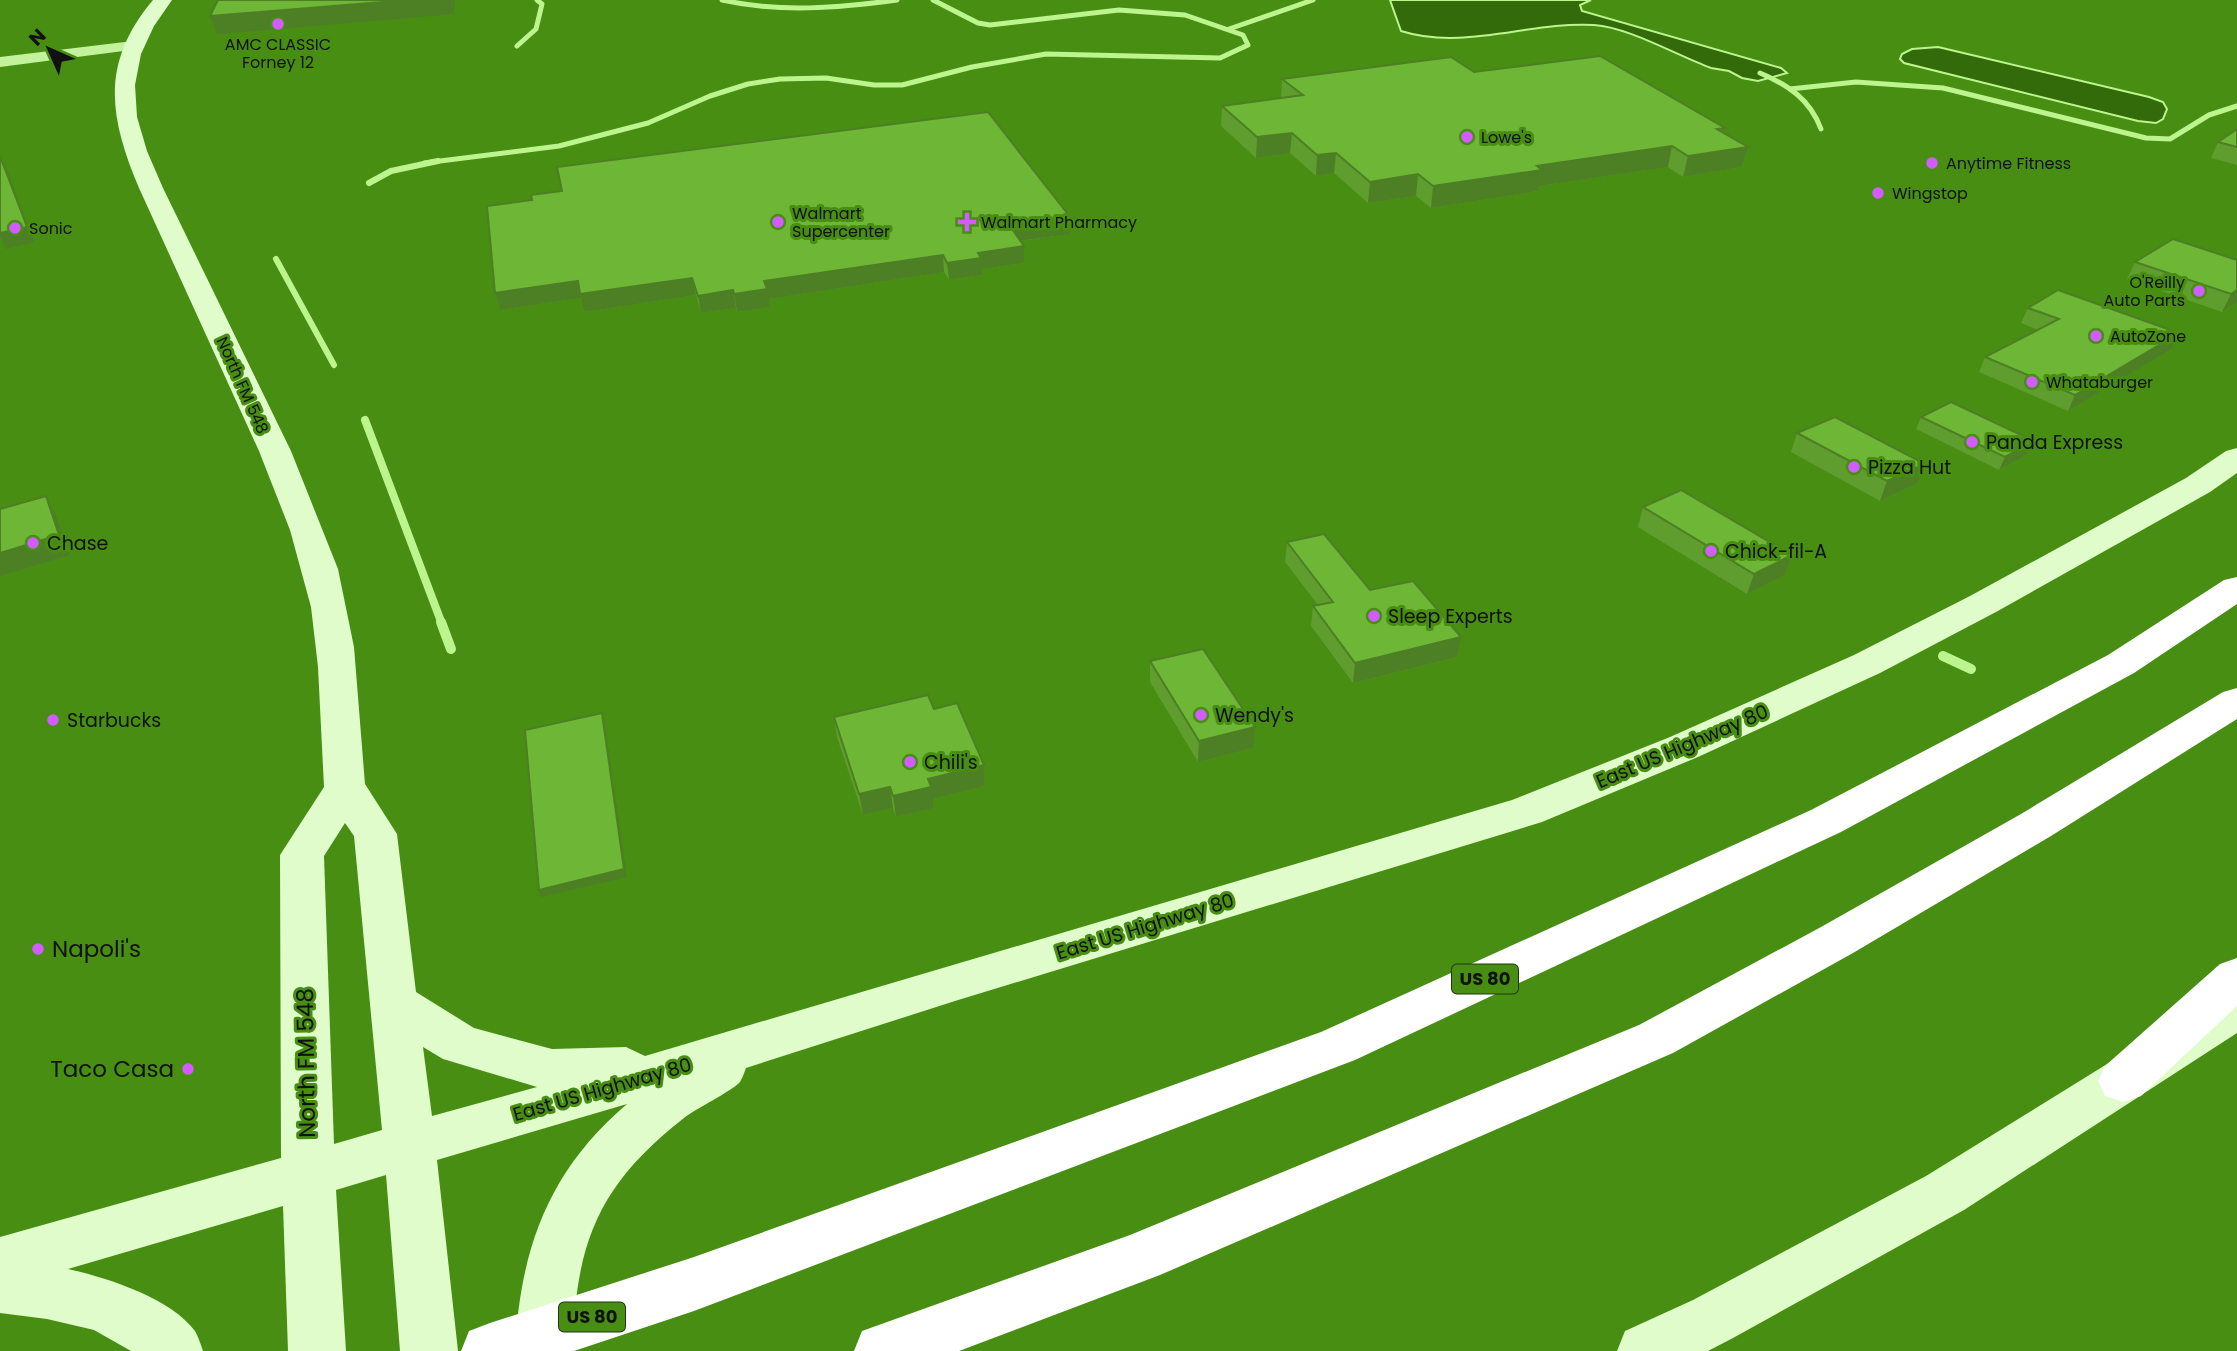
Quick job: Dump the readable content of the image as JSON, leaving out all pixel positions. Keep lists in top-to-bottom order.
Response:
{
  "streets": {
    "highway": ["US 80"],
    "main road": ["North FM 548", "East US Highway 80"]
  },
  "crossings": [
    ["North FM 548", "East US Highway 80"]
  ],
  "places": {
    "other": [
      "AMC CLASSIC Forney 12",
      "Lowe's",
      "Anytime Fitness",
      "Wingstop",
      "Walmart Supercenter",
      "Sonic",
      "O'Reilly Auto Parts",
      "AutoZone",
      "Whataburger",
      "Panda Express",
      "Pizza Hut",
      "Chase",
      "Chick-fil-A",
      "Sleep Experts",
      "Wendy's",
      "Starbucks",
      "Chili's",
      "Napoli's",
      "Taco Casa"
    ],
    "health": ["Walmart Pharmacy"]
  },
  "north": "top left"
}
